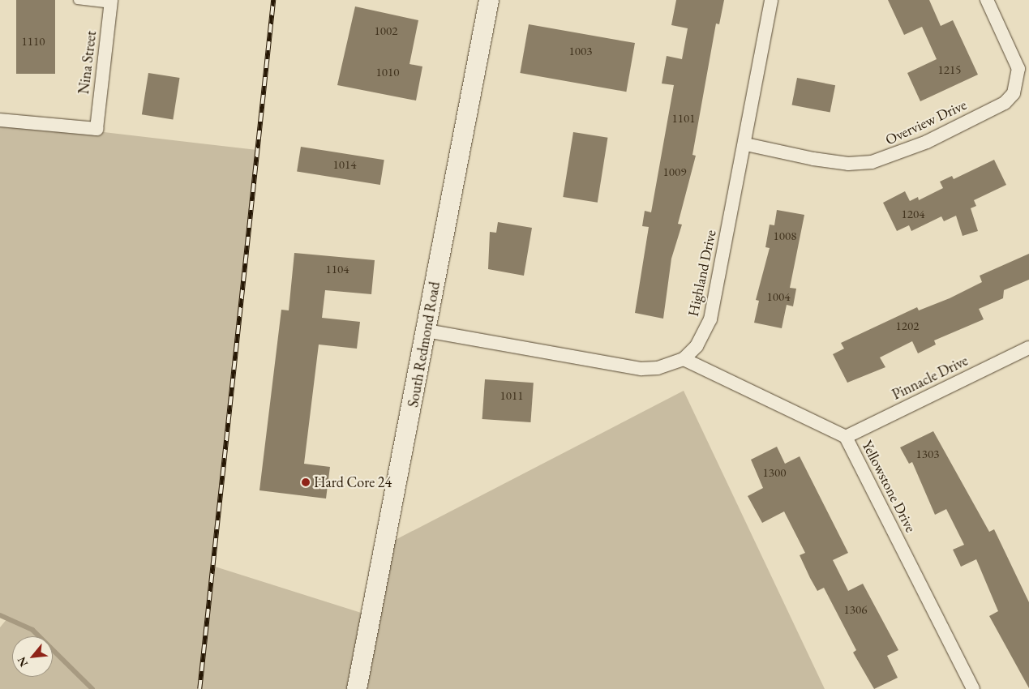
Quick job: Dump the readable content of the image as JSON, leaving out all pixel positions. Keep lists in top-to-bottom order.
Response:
{
  "streets": {
    "street": [
      "Nina Street",
      "Overview Drive",
      "Highland Drive",
      "South Redmond Road",
      "Pinnacle Drive",
      "Yellowstone Drive"
    ]
  },
  "crossings": [
    ["Overview Drive", "Highland Drive"],
    ["Highland Drive", "South Redmond Road"],
    ["Highland Drive", "Yellowstone Drive"],
    ["Pinnacle Drive", "Yellowstone Drive"]
  ],
  "places": ["Hard Core 24"],
  "house_numbers": [
    "1002",
    "1110",
    "1003",
    "1215",
    "1010",
    "1101",
    "1014",
    "1009",
    "1204",
    "1008",
    "1104",
    "1004",
    "1202",
    "1011",
    "1303",
    "1300",
    "1306"
  ],
  "north": "bottom left"
}
